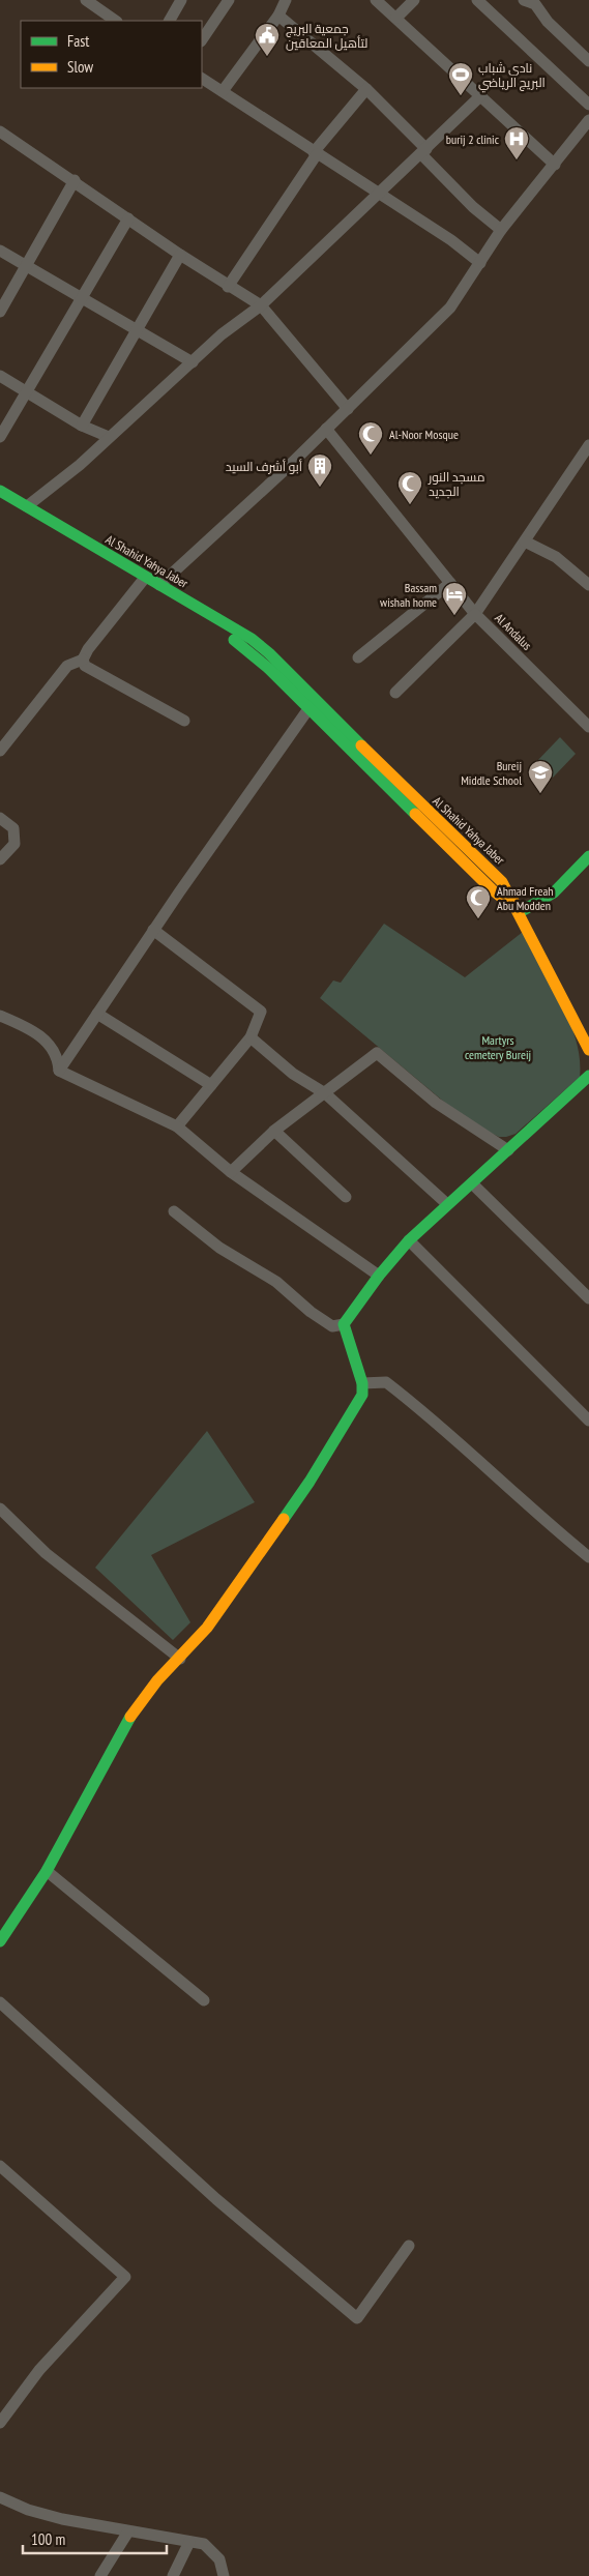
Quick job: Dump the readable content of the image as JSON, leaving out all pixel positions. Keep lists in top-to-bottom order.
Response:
{
  "streets": {
    "street": ["Al Shahid Yahya Jaber", "Al Andalus"]
  },
  "parks": ["Martyrs cemetery Bureij"],
  "places": {
    "public building": ["جمعية البريج لتأهيل المعاقين"],
    "sports": ["نادي شباب البريج الرياضي"],
    "hospital": ["burij 2 clinic"],
    "mosque": ["Al-Noor Mosque", "مسجد النور الجديد", "Ahmad Freah Abu Modden"],
    "building": ["أبو أشرف السيد"],
    "hotel": ["Bassam wishah home"],
    "school or university": ["Bureij Middle School"]
  },
  "legend": ["Fast", "Slow"],
  "scale_bar": "100 m"
}
